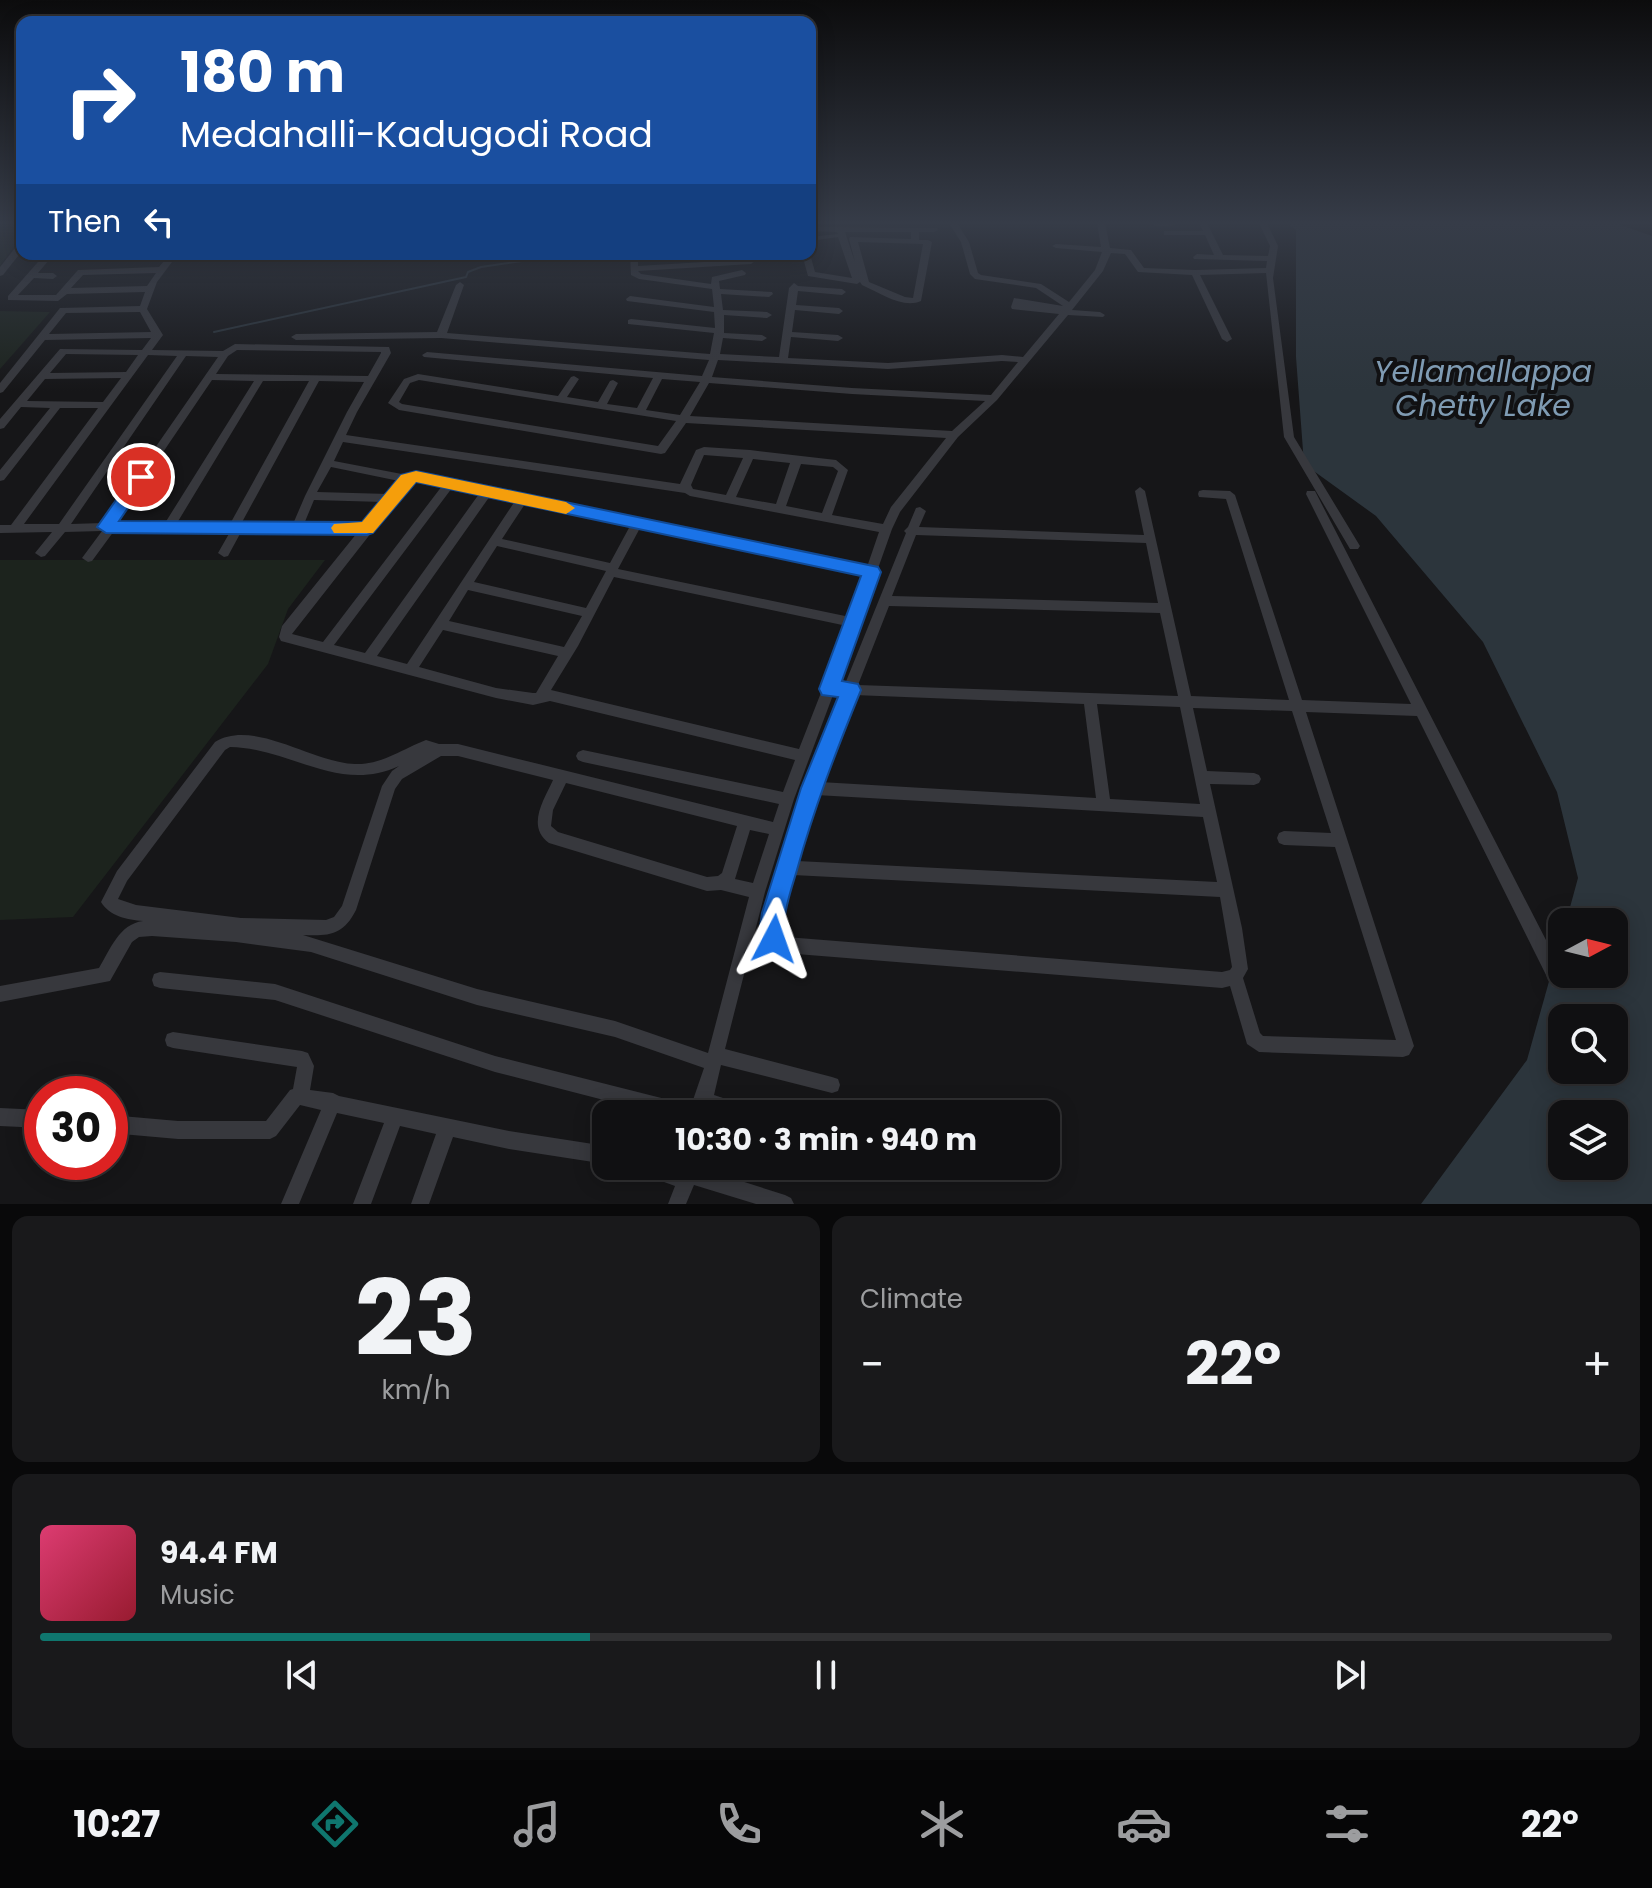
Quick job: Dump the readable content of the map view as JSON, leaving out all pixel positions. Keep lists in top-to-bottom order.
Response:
{
  "water": ["Yellamallappa Chetty Lake"],
  "north": "right",
  "page": {
    "turn": ["180 m", "Medahalli-Kadugodi Road"],
    "then": "Then",
    "limit": "30",
    "trip": "10:30 · 3 min · 940 m",
    "tile": [
      ["23", "km/h"],
      "Climate"
    ],
    "heat": ["−", "22°", "+"],
    "song": ["94.4 FM", "Music"],
    "tabs": ["10:27", "22°"]
  }
}
